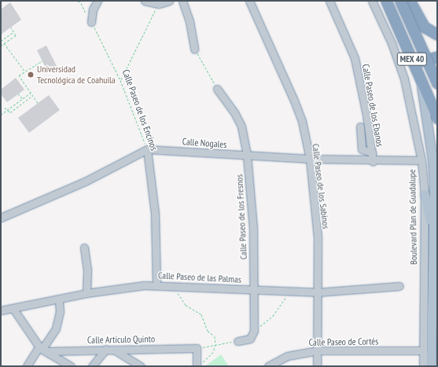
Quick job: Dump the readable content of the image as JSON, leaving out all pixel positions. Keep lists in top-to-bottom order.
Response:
{
  "streets": {
    "highway": ["MEX 40"],
    "main road": ["Boulevard Plan de Guadalupe"],
    "street": [
      "Calle Paseo de los Ebanos",
      "Calle Paseo de los Encinos",
      "Calle Nogales",
      "Calle Paseo de los Sabinos",
      "Calle Paseo de los Fresnos",
      "Calle Paseo de las Palmas",
      "Calle Artículo Quinto",
      "Calle Paseo de Cortés"
    ]
  },
  "crossings": [
    ["MEX 40", "Boulevard Plan de Guadalupe"],
    ["Calle Paseo de los Ebanos", "Calle Nogales"],
    ["Calle Paseo de los Encinos", "Calle Nogales"],
    ["Calle Paseo de los Encinos", "Calle Paseo de las Palmas"],
    ["Calle Nogales", "Calle Paseo de los Sabinos"],
    ["Calle Nogales", "Calle Paseo de los Fresnos"],
    ["Calle Nogales", "Boulevard Plan de Guadalupe"],
    ["Calle Paseo de los Sabinos", "Calle Paseo de las Palmas"],
    ["Calle Paseo de los Sabinos", "Calle Paseo de Cortés"],
    ["Calle Paseo de los Fresnos", "Calle Paseo de las Palmas"],
    ["Boulevard Plan de Guadalupe", "Calle Paseo de Cortés"]
  ],
  "places": ["Universidad Tecnológica de Coahuila"]
}
